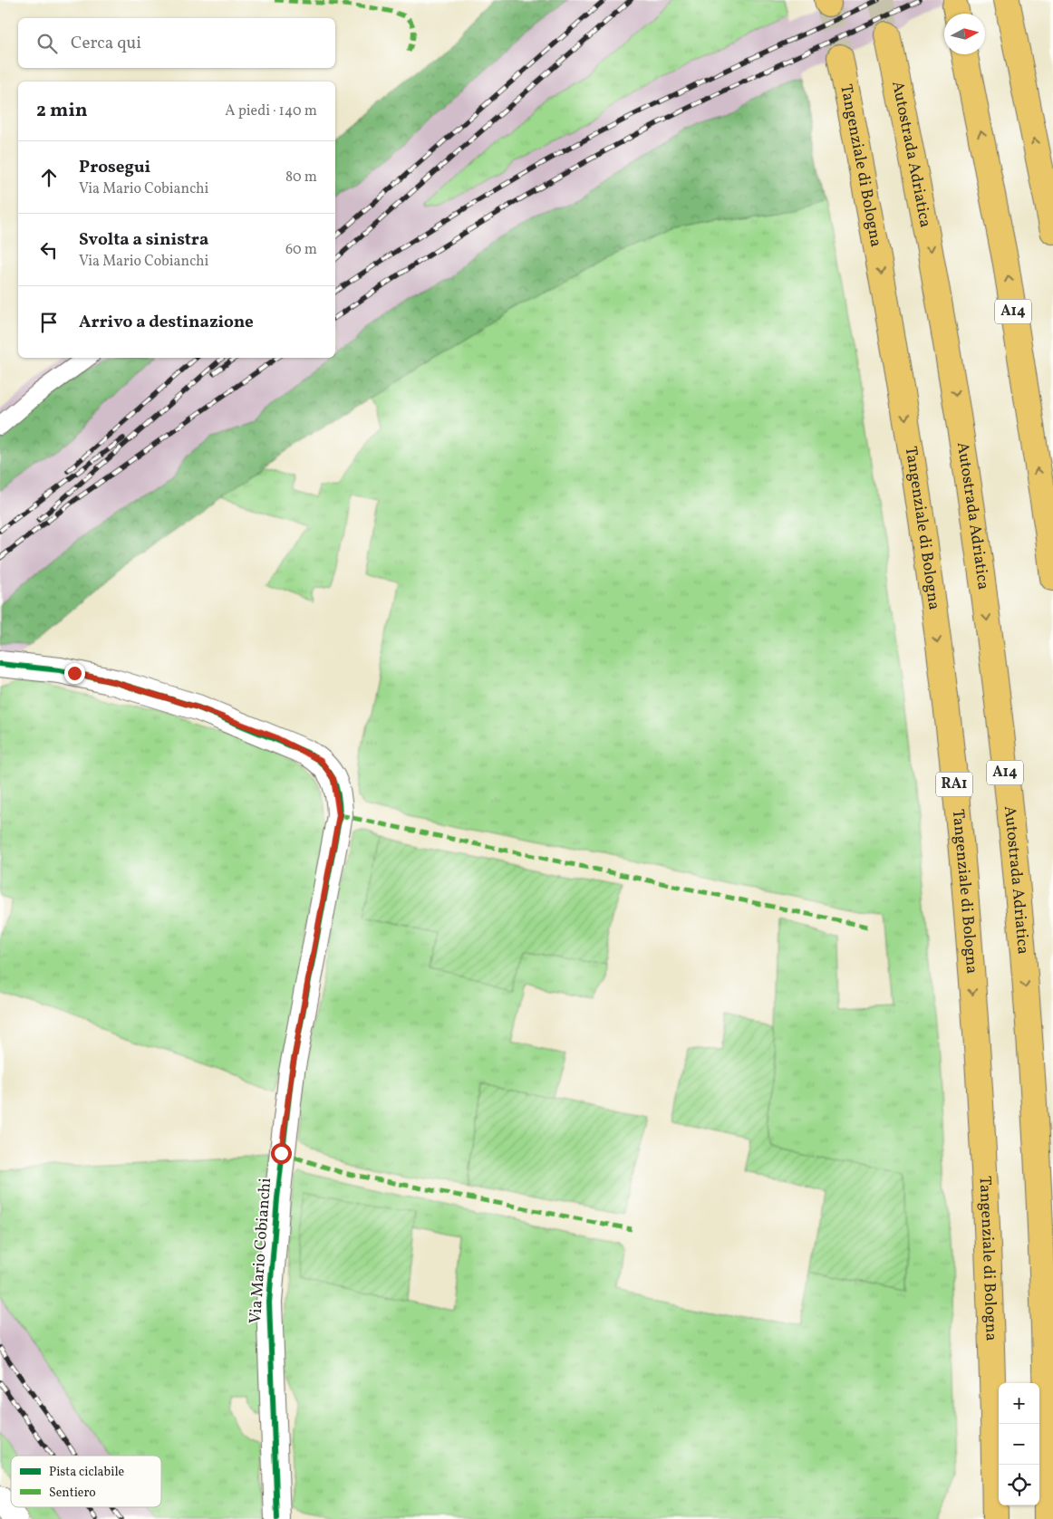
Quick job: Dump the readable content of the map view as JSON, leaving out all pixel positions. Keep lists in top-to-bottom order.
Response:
{
  "streets": {
    "highway": [
      "Autostrada Adriatica",
      "Tangenziale di Bologna",
      "A14",
      "RA1"
    ],
    "street": ["Via Mario Cobianchi"]
  },
  "legend": ["Pista ciclabile", "Sentiero"],
  "north": "right",
  "page": {
    "search": "Cerca qui",
    "heading": ["2 min", "A piedi · 140 m"],
    "list": [
      ["Prosegui", "Via Mario Cobianchi", "80 m"],
      ["Svolta a sinistra", "Via Mario Cobianchi", "60 m"],
      "Arrivo a destinazione"
    ],
    "map_buttons": ["+", "−"]
  }
}
